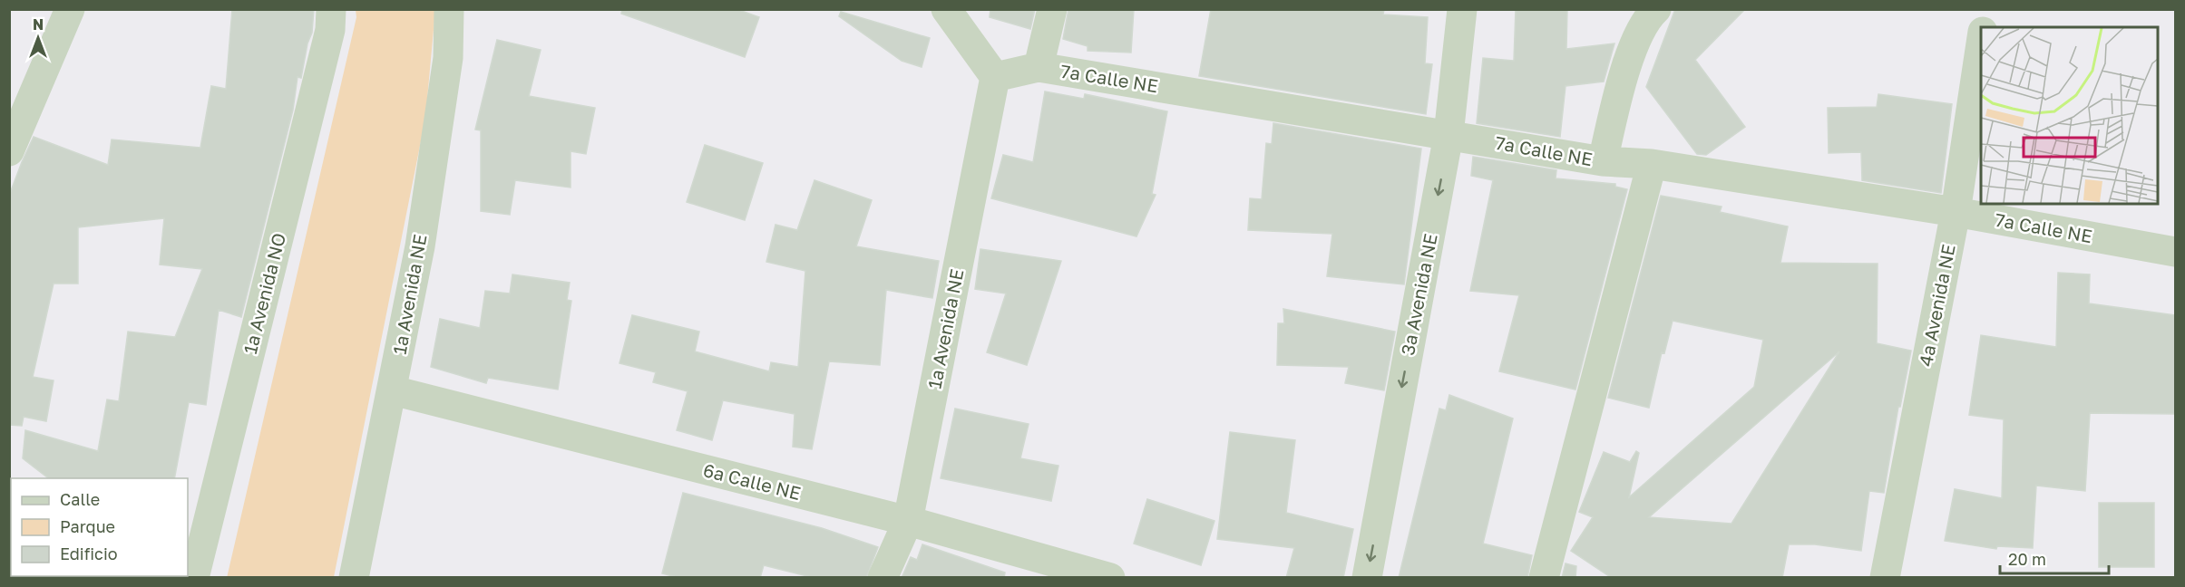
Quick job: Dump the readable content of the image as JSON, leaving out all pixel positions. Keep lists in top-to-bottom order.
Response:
{
  "streets": {
    "street": [
      "7a Calle NE",
      "1a Avenida NO",
      "1a Avenida NE",
      "3a Avenida NE",
      "4a Avenida NE",
      "6a Calle NE"
    ]
  },
  "crossings": [
    ["7a Calle NE", "1a Avenida NE"],
    ["7a Calle NE", "3a Avenida NE"],
    ["7a Calle NE", "4a Avenida NE"],
    ["1a Avenida NE", "6a Calle NE"]
  ],
  "legend": ["Calle", "Parque", "Edificio"],
  "scale_bar": "20 m",
  "north": "top"
}
